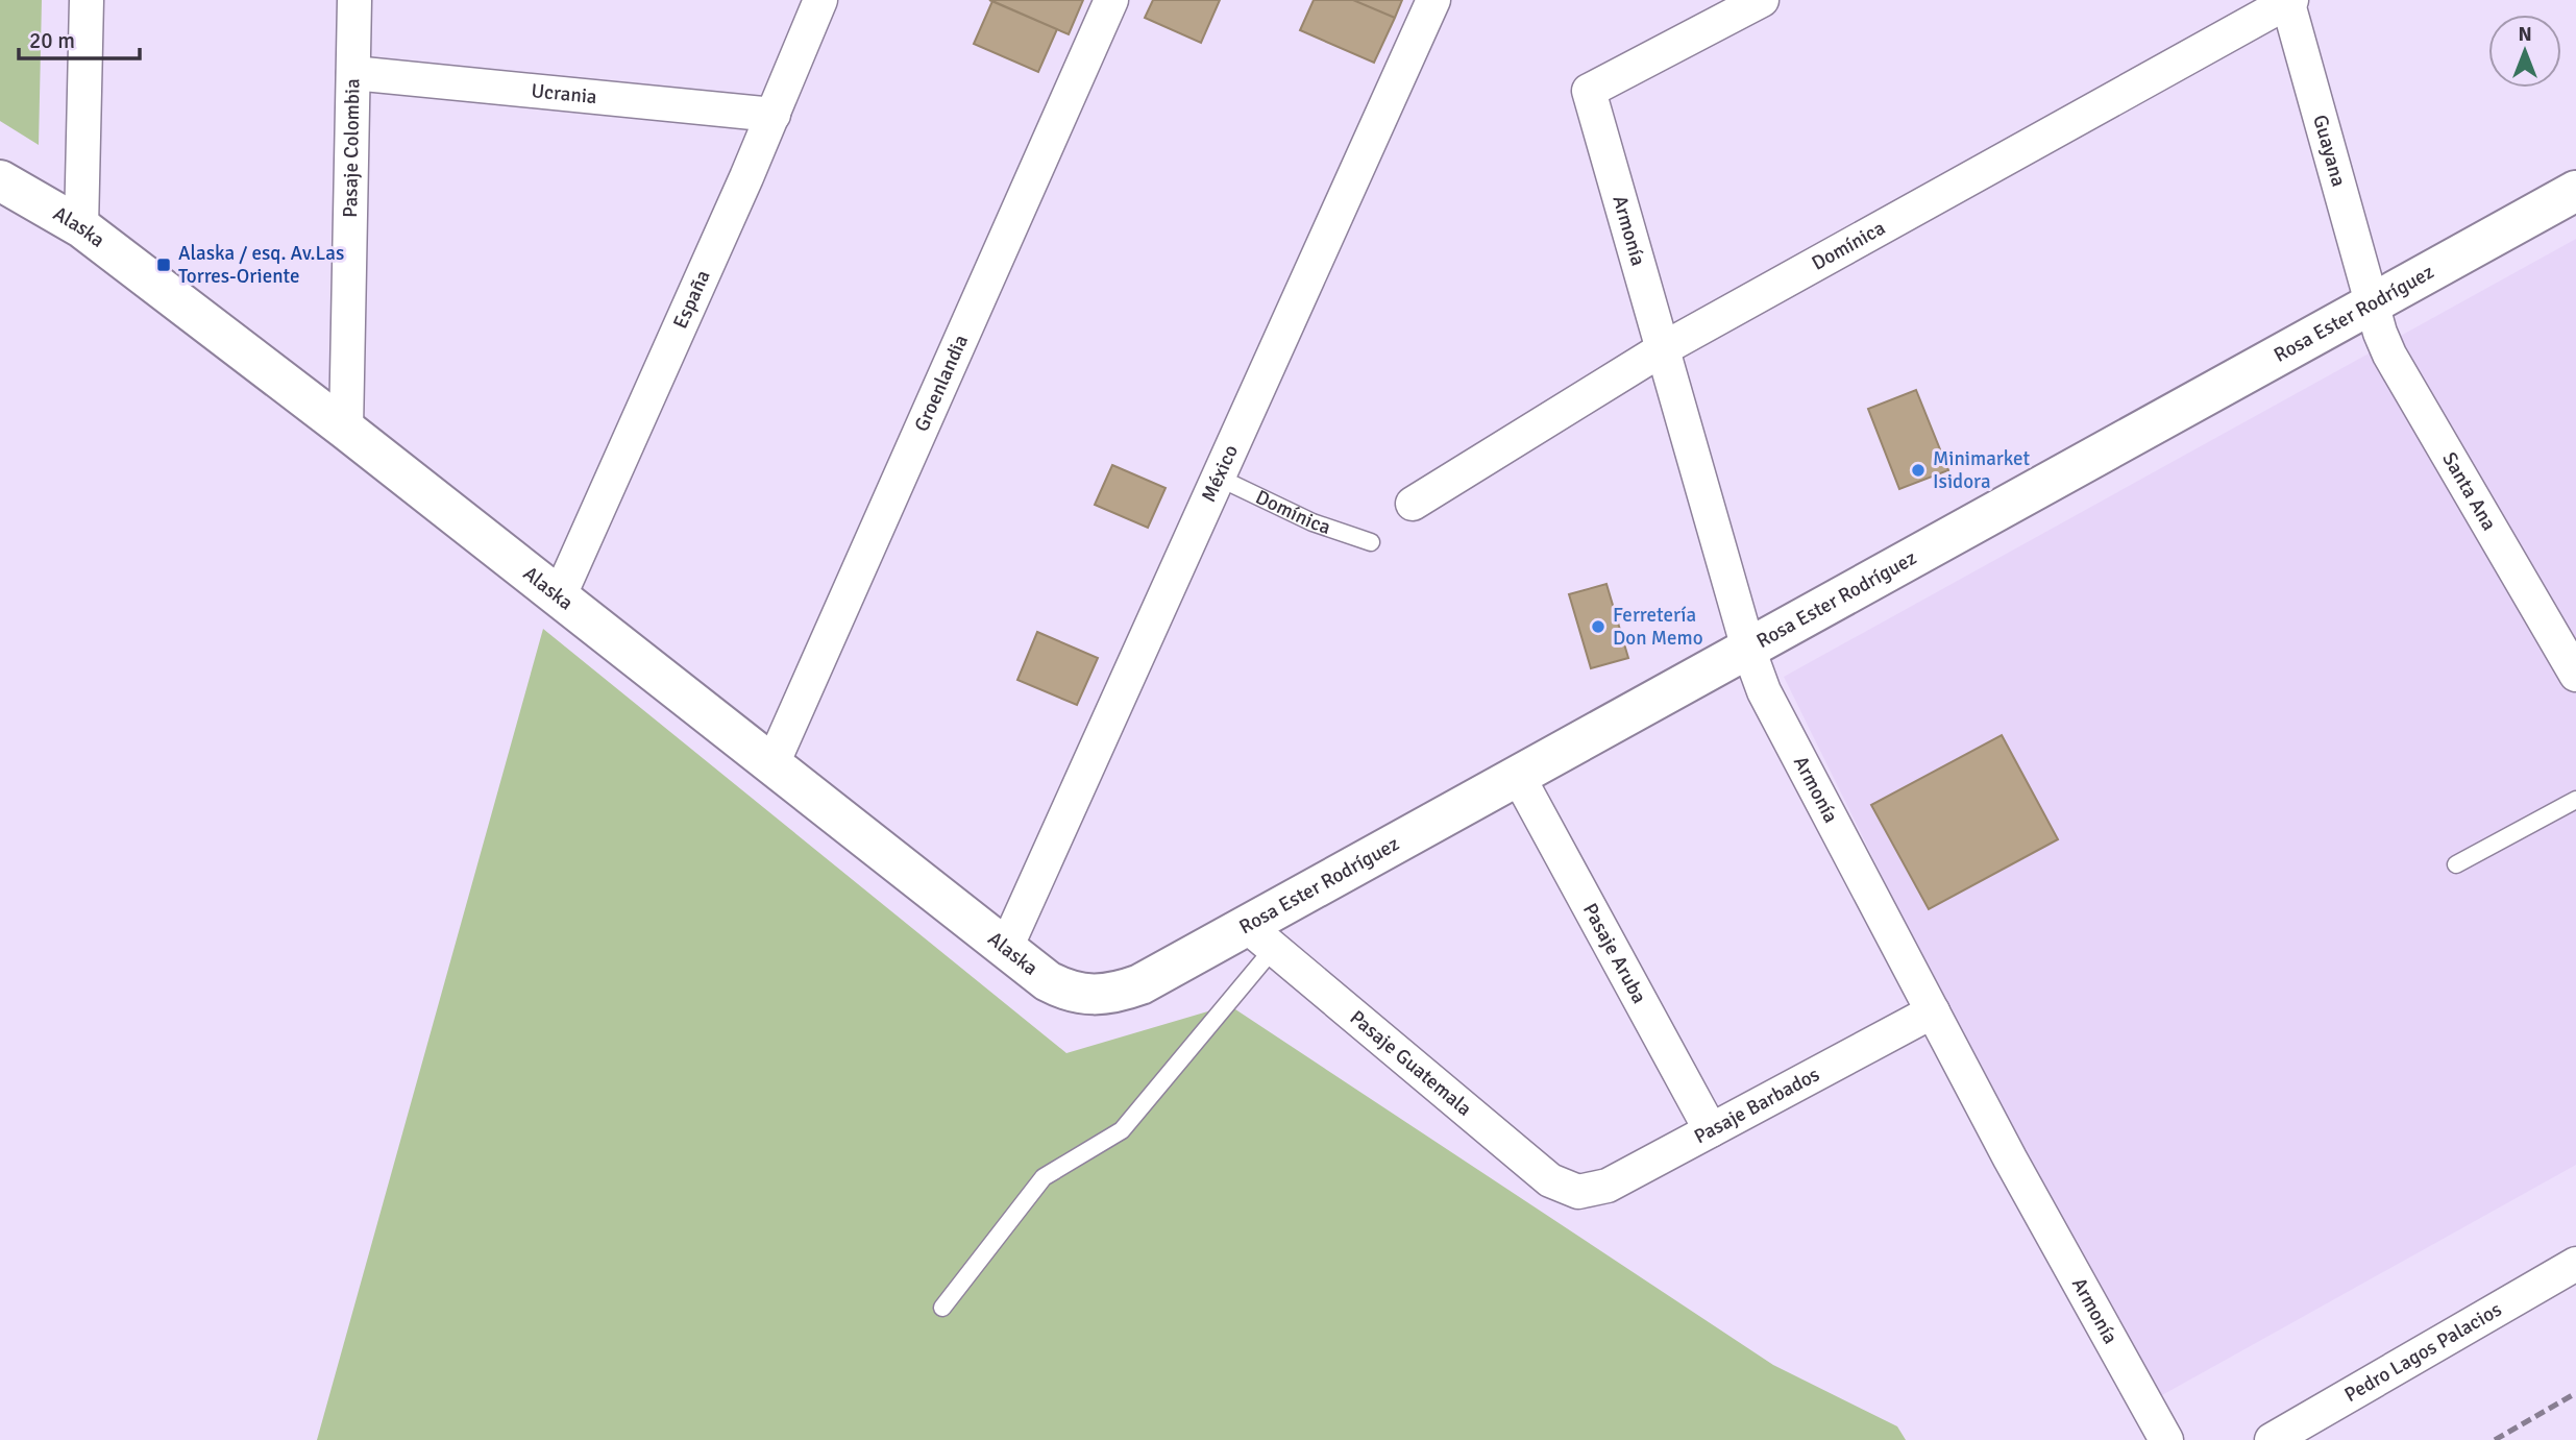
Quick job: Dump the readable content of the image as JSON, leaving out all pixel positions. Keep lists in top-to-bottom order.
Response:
{
  "streets": {
    "street": [
      "Ucrania",
      "Pasaje Colombia",
      "Guayana",
      "Alaska",
      "Armonía",
      "Domínica",
      "España",
      "Rosa Ester Rodríguez",
      "Groenlandia",
      "México",
      "Santa Ana",
      "Pasaje Aruba",
      "Pasaje Guatemala",
      "Pasaje Barbados",
      "Pedro Lagos Palacios"
    ]
  },
  "crossings": [
    ["Ucrania", "Pasaje Colombia"],
    ["Ucrania", "España"],
    ["Pasaje Colombia", "Alaska"],
    ["Guayana", "Domínica"],
    ["Guayana", "Rosa Ester Rodríguez"],
    ["Guayana", "Santa Ana"],
    ["Alaska", "España"],
    ["Alaska", "Rosa Ester Rodríguez"],
    ["Alaska", "Groenlandia"],
    ["Alaska", "México"],
    ["Armonía", "Domínica"],
    ["Armonía", "Rosa Ester Rodríguez"],
    ["Armonía", "Pasaje Barbados"],
    ["Domínica", "México"],
    ["Rosa Ester Rodríguez", "Santa Ana"],
    ["Rosa Ester Rodríguez", "Pasaje Aruba"],
    ["Rosa Ester Rodríguez", "Pasaje Guatemala"],
    ["Pasaje Aruba", "Pasaje Barbados"],
    ["Pasaje Guatemala", "Pasaje Barbados"]
  ],
  "places": {
    "transit": ["Alaska / esq. Av.Las Torres-Oriente"],
    "other": ["Minimarket Isidora", "Ferretería Don Memo"]
  },
  "scale_bar": "20 m",
  "north": "top"
}
